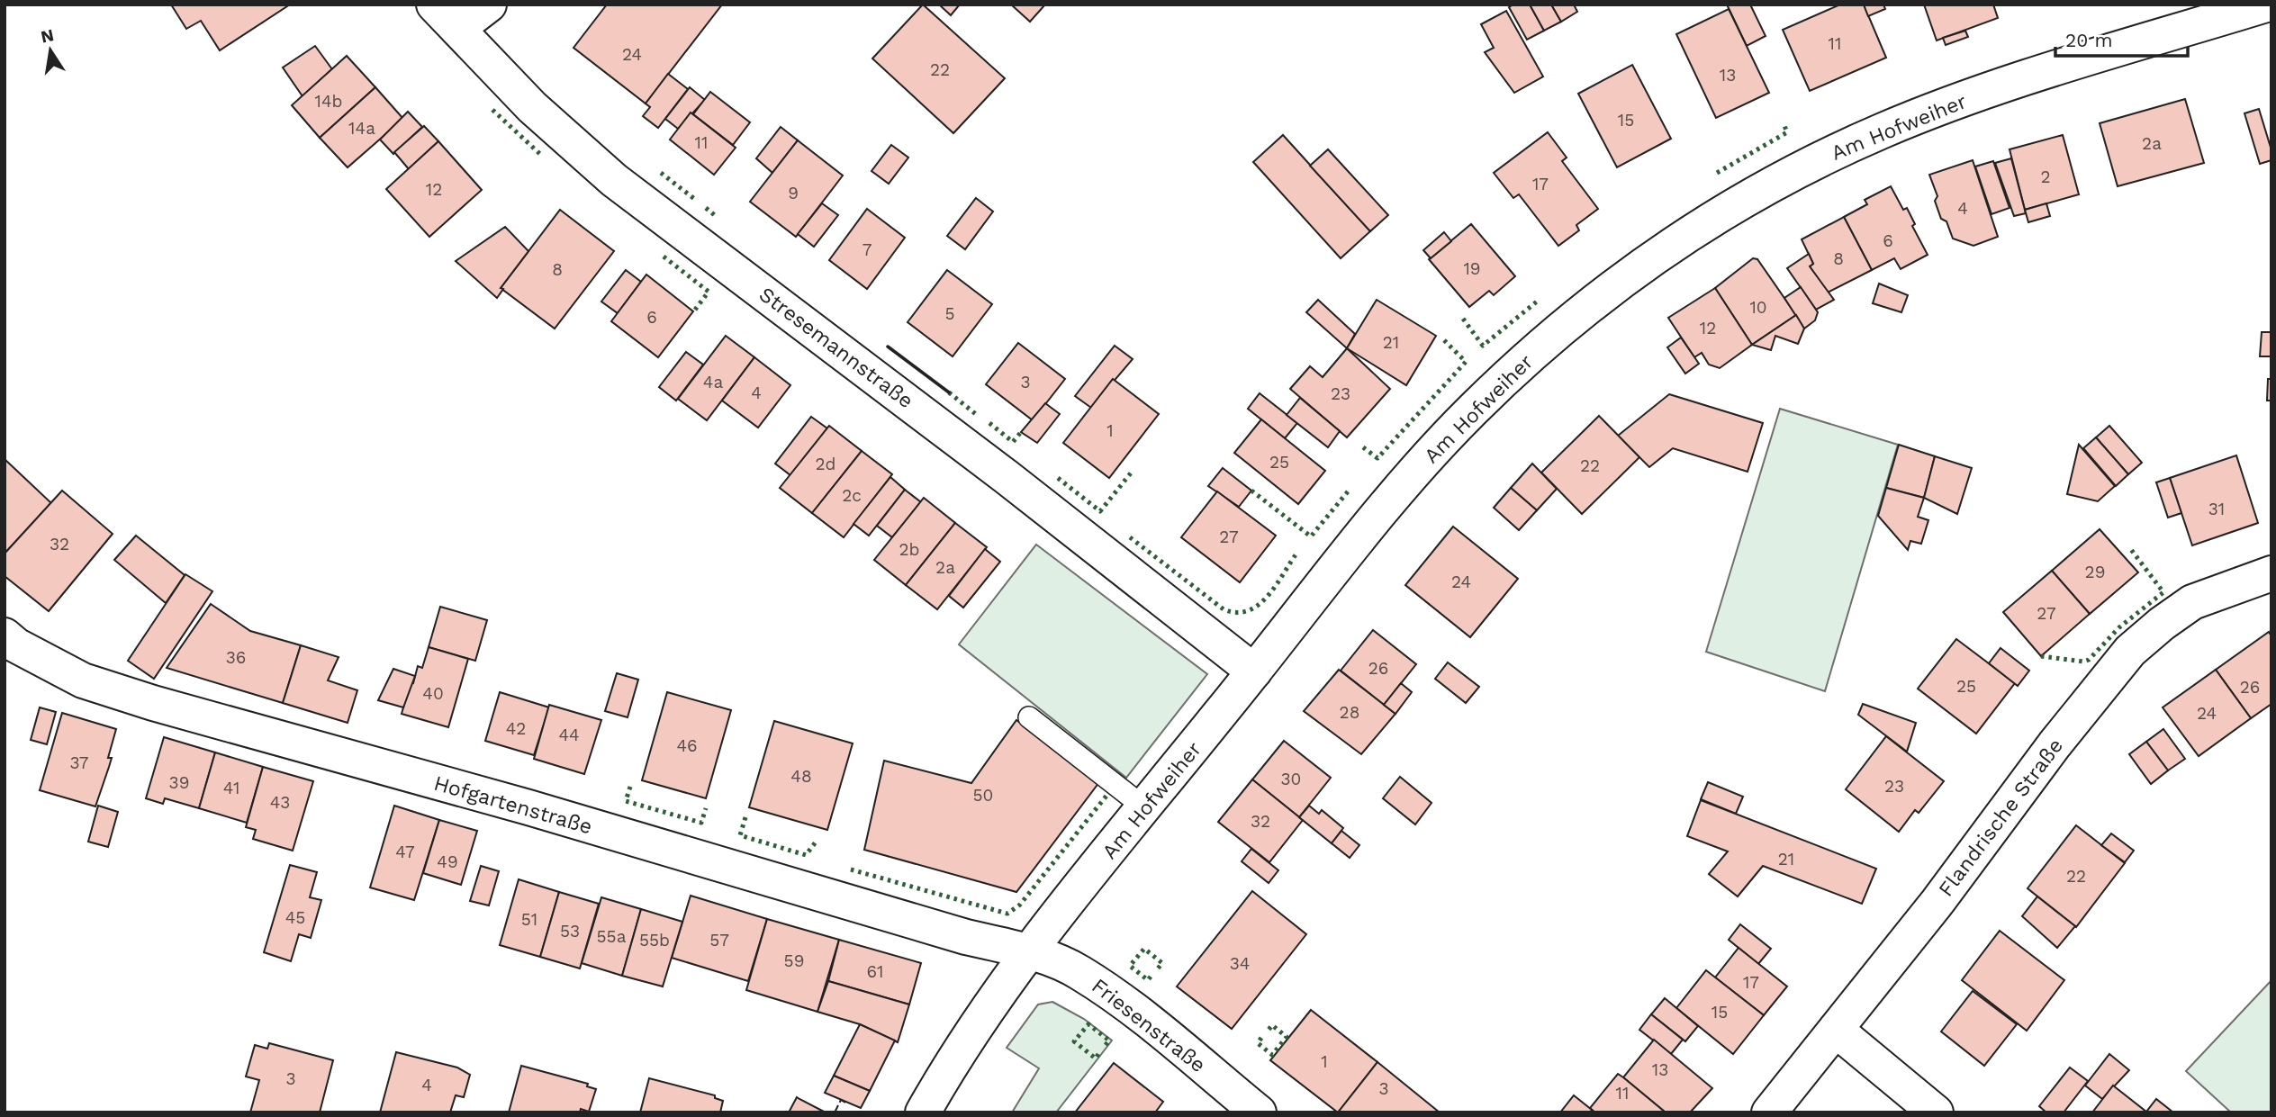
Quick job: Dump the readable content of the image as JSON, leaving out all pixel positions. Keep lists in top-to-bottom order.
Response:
{
  "streets": {
    "street": [
      "Am Hofweiher",
      "Stresemannstraße",
      "Hofgartenstraße",
      "Flandrische Straße",
      "Friesenstraße"
    ]
  },
  "crossings": [
    ["Am Hofweiher", "Stresemannstraße"],
    ["Am Hofweiher", "Hofgartenstraße"],
    ["Am Hofweiher", "Friesenstraße"],
    ["Hofgartenstraße", "Friesenstraße"]
  ],
  "house_numbers": [
    "11",
    "24",
    "22",
    "13",
    "14b",
    "15",
    "14a",
    "11",
    "2a",
    "2",
    "17",
    "12",
    "9",
    "4",
    "6",
    "7",
    "8",
    "19",
    "8",
    "10",
    "5",
    "6",
    "12",
    "21",
    "4a",
    "3",
    "4",
    "23",
    "1",
    "25",
    "2d",
    "22",
    "2c",
    "31",
    "27",
    "32",
    "2b",
    "2a",
    "29",
    "24",
    "27",
    "36",
    "26",
    "25",
    "26",
    "40",
    "28",
    "24",
    "42",
    "44",
    "46",
    "37",
    "48",
    "30",
    "39",
    "23",
    "41",
    "50",
    "43",
    "32",
    "47",
    "21",
    "49",
    "22",
    "45",
    "51",
    "53",
    "55a",
    "55b",
    "57",
    "59",
    "34",
    "61",
    "17",
    "15",
    "1",
    "13",
    "3",
    "4",
    "3",
    "11"
  ],
  "scale_bar": "20 m",
  "north": "top"
}
